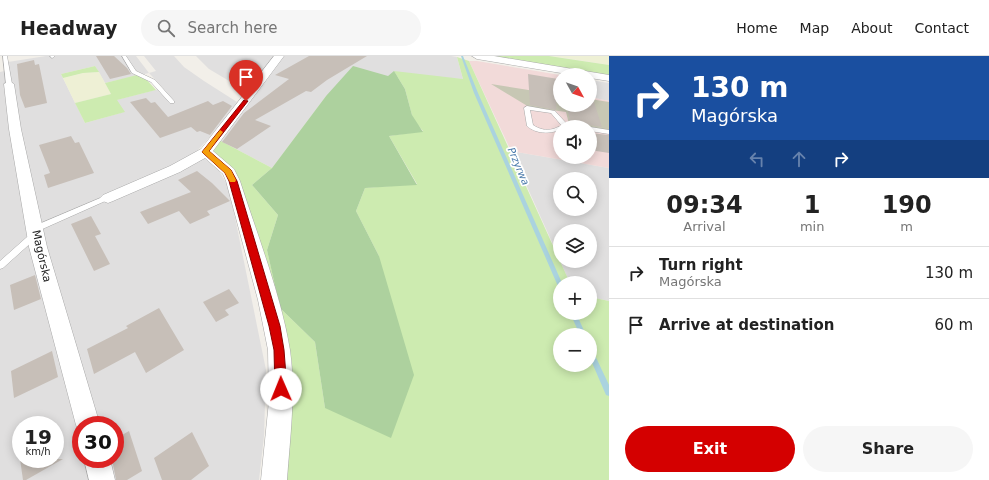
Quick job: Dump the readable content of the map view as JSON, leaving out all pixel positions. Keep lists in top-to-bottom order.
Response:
{
  "streets": {
    "street": ["Magórska"]
  },
  "water": ["Przyrwa"],
  "north": "bottom right",
  "page": {
    "header": "Headway",
    "search": "Search here",
    "nav": [
      "Home",
      "Map",
      "About",
      "Contact"
    ],
    "turn": ["130 m", "Magórska"],
    "map_buttons": ["+", "−"],
    "eta": [
      "09:34",
      "Arrival",
      "1",
      "min",
      "190",
      "m"
    ],
    "list": [
      {
        "name": "Turn right",
        "note": "Magórska",
        "value": "130 m"
      },
      {
        "name": "Arrive at destination",
        "value": "60 m"
      }
    ],
    "speed": "19 km/h",
    "limit": "30",
    "buttons": ["Exit", "Share"]
  }
}
